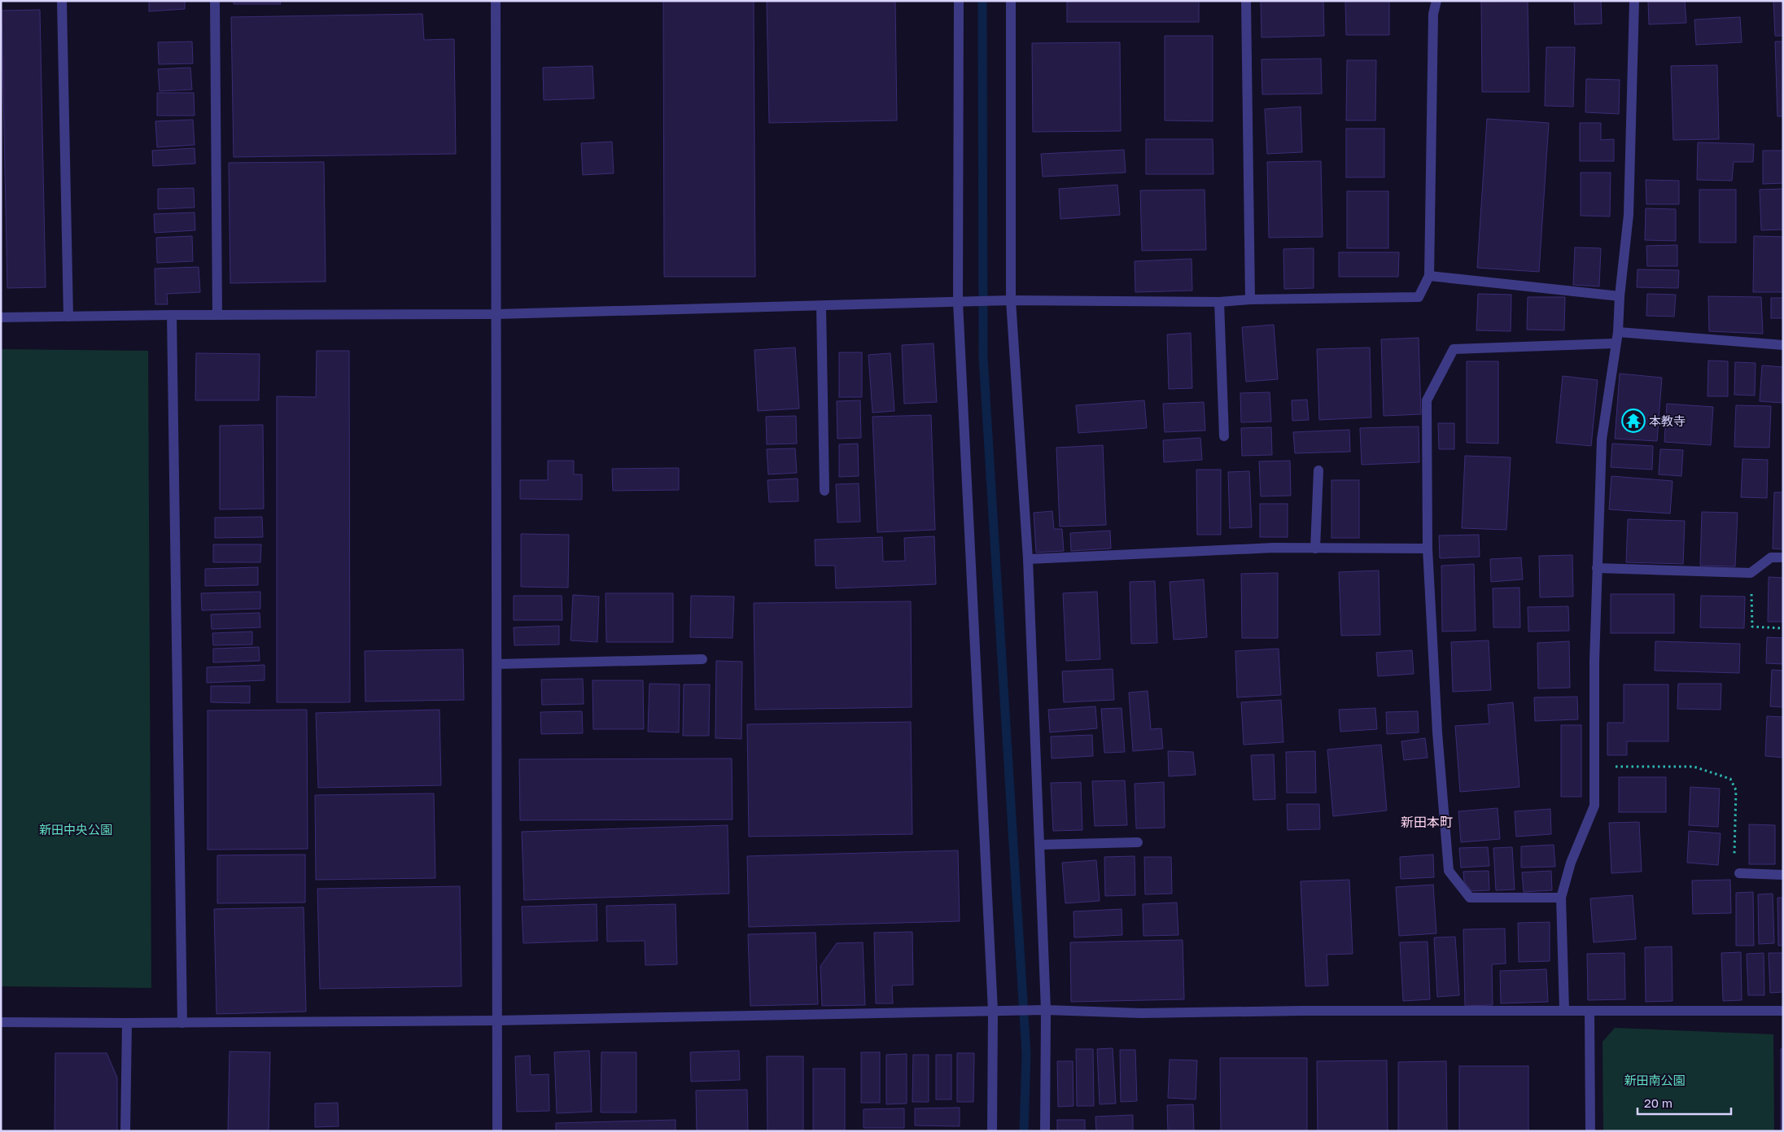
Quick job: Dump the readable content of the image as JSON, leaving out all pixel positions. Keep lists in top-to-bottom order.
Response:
{
  "districts": ["新田本町"],
  "parks": ["新田中央公園", "新田南公園"],
  "places": {
    "temple": ["本教寺"]
  },
  "scale_bar": "20 m"
}
